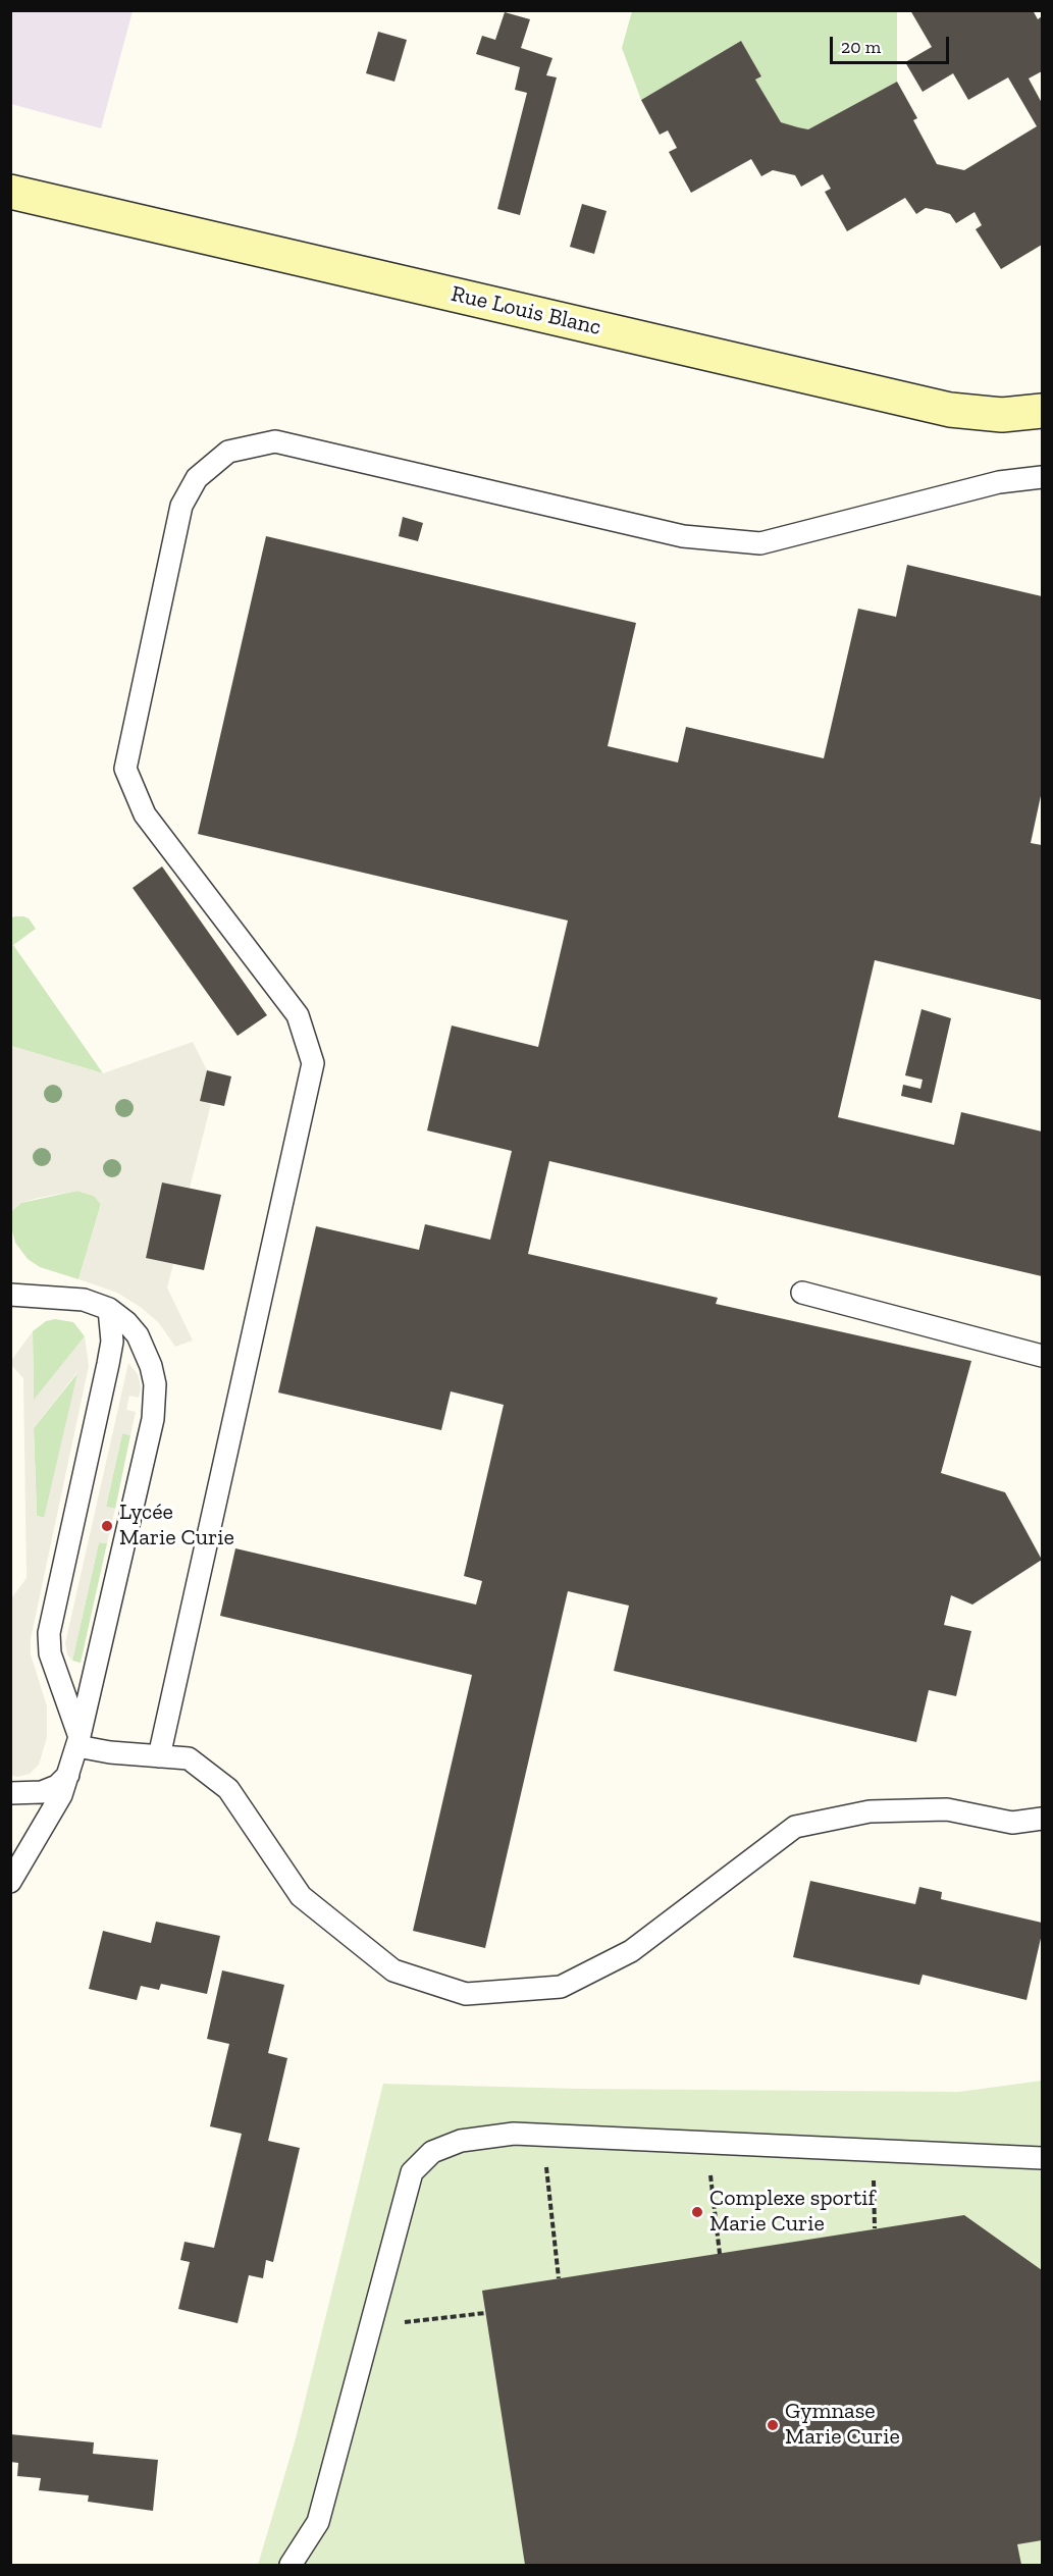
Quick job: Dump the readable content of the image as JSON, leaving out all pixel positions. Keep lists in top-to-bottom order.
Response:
{
  "streets": {
    "street": ["Rue Louis Blanc"]
  },
  "places": ["Lycée Marie Curie", "Complexe sportif Marie Curie", "Gymnase Marie Curie"],
  "scale_bar": "20 m"
}
